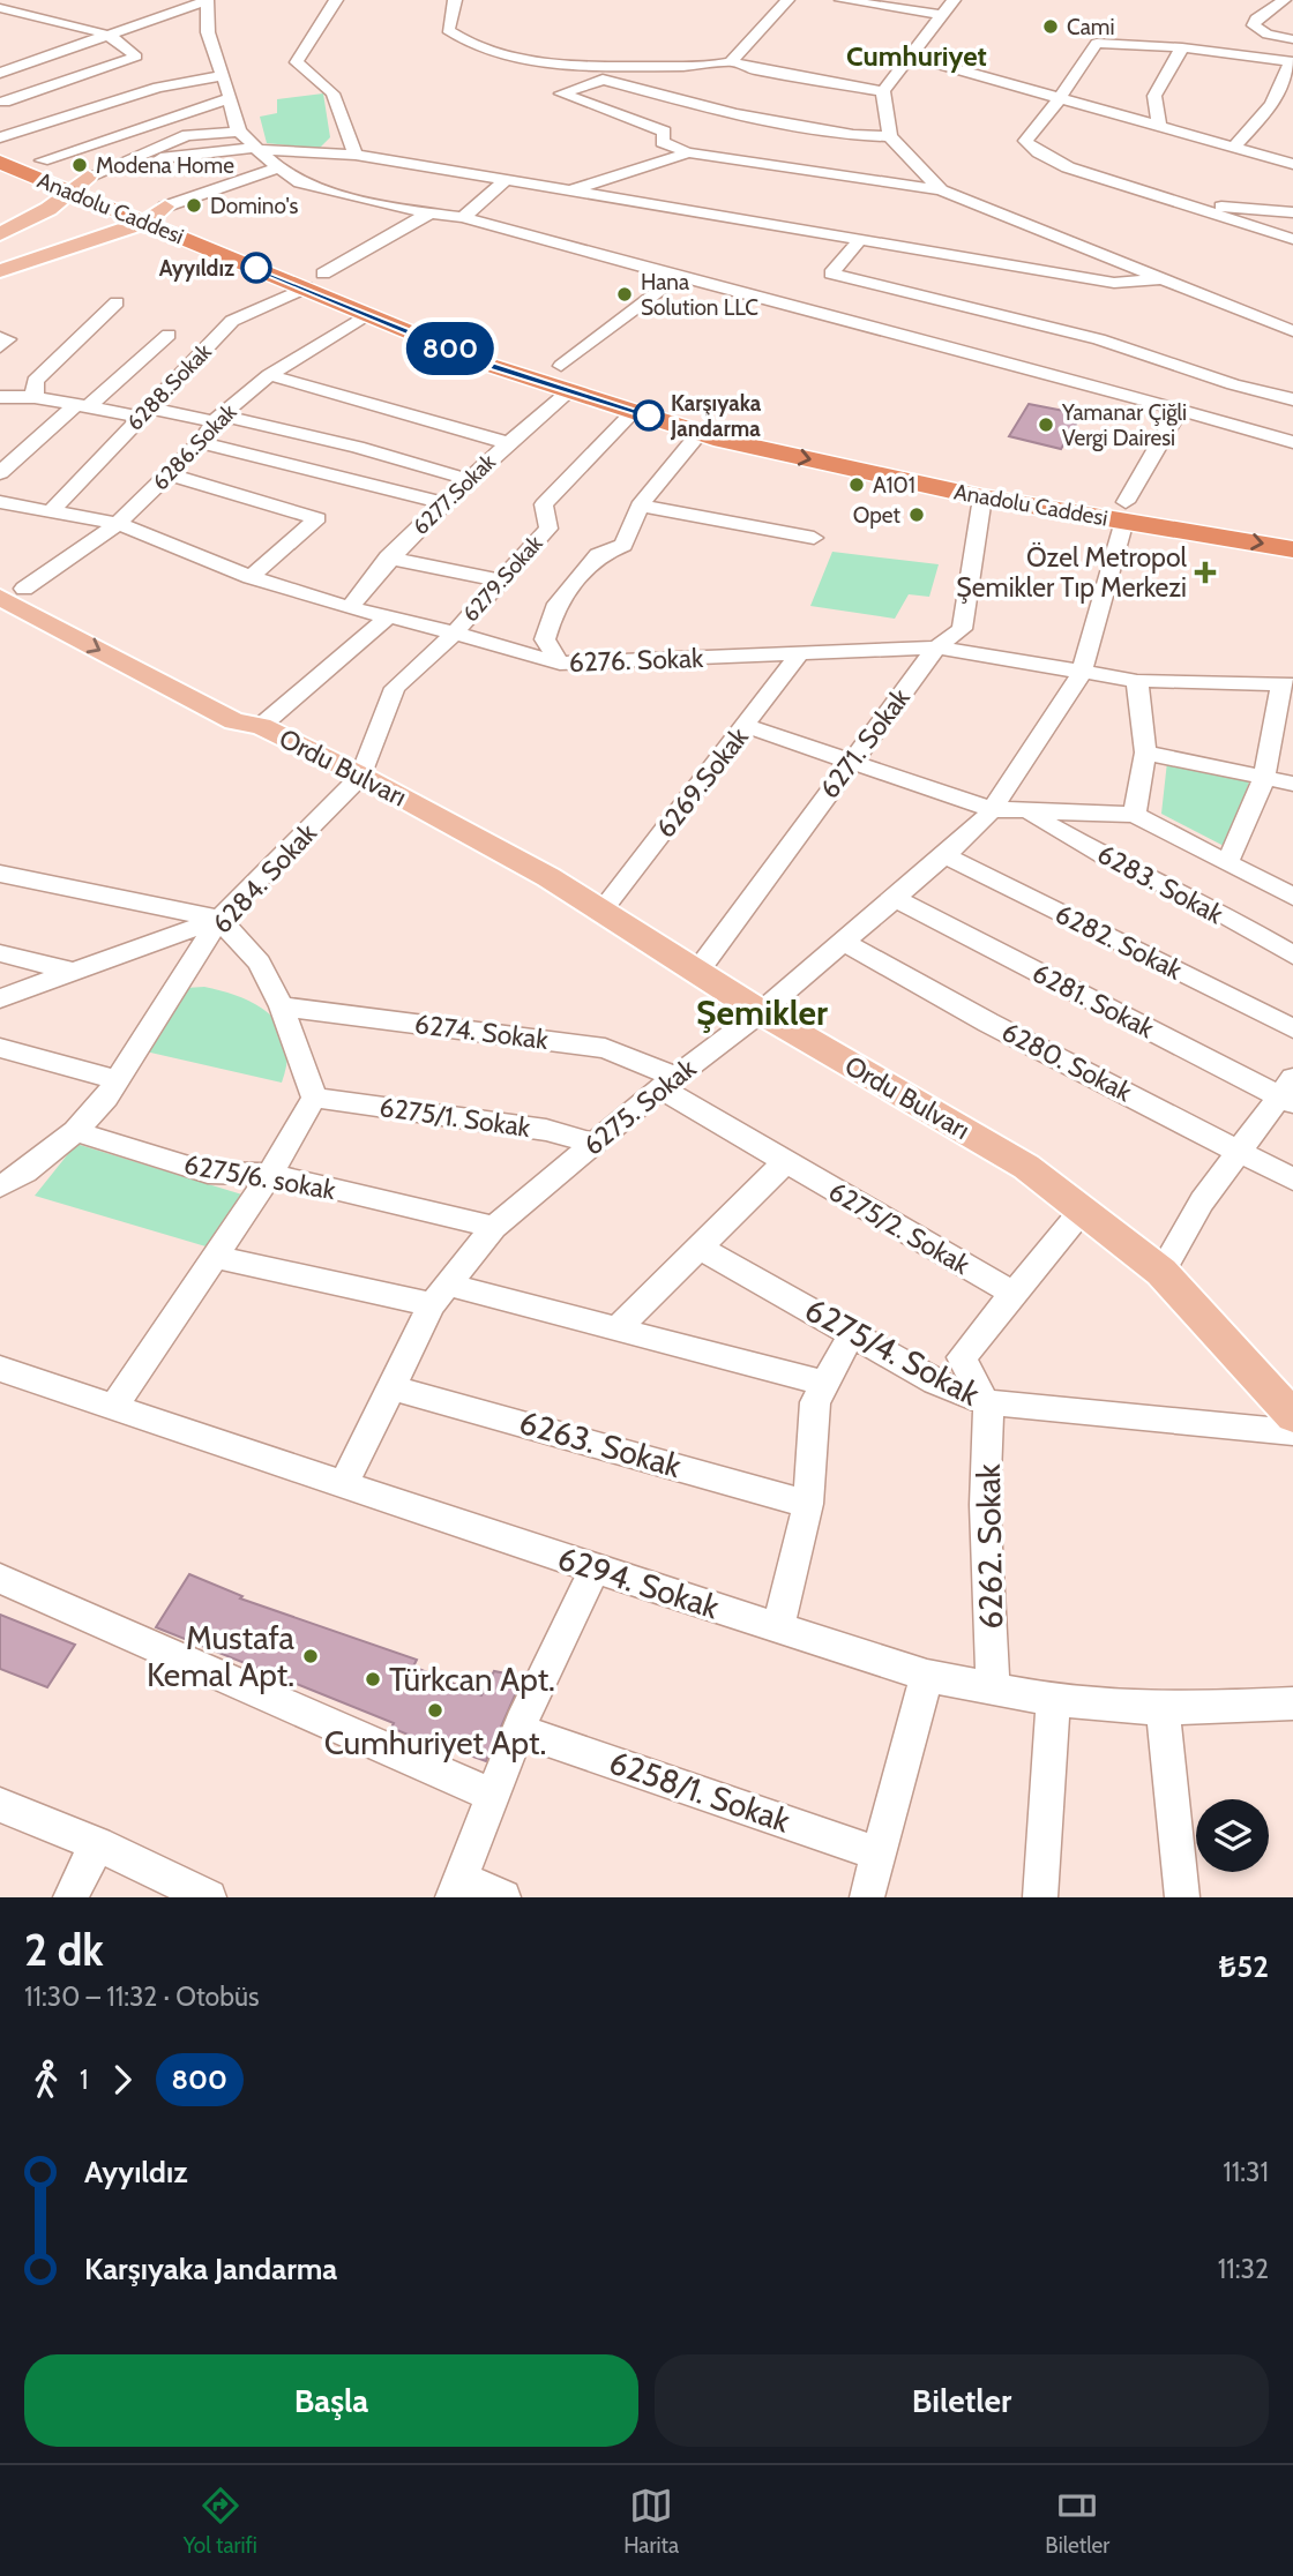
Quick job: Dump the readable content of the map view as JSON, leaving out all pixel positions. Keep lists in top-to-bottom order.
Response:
{
  "streets": {
    "highway": ["Anadolu Caddesi"],
    "main road": ["Ordu Bulvarı"],
    "street": [
      "6288.Sokak",
      "6286.Sokak",
      "6277.Sokak",
      "6279.Sokak",
      "6276. Sokak",
      "6271. Sokak",
      "6269.Sokak",
      "6284. Sokak",
      "6283. Sokak",
      "6282. Sokak",
      "6281. Sokak",
      "6274. Sokak",
      "6280. Sokak",
      "6275. Sokak",
      "6275/1. Sokak",
      "6275/6. sokak",
      "6275/2. Sokak",
      "6275/4. Sokak",
      "6263. Sokak",
      "6262. Sokak",
      "6294. Sokak",
      "6258/1. Sokak"
    ]
  },
  "crossings": [
    ["Anadolu Caddesi", "6288.Sokak"],
    ["Anadolu Caddesi", "6286.Sokak"],
    ["Anadolu Caddesi", "6277.Sokak"],
    ["Anadolu Caddesi", "6279.Sokak"],
    ["Anadolu Caddesi", "6271. Sokak"],
    ["Anadolu Caddesi", "6275. Sokak"],
    ["6288.Sokak", "6276. Sokak"],
    ["6286.Sokak", "6276. Sokak"],
    ["6286.Sokak", "Ordu Bulvarı"],
    ["6277.Sokak", "6276. Sokak"],
    ["6279.Sokak", "6276. Sokak"],
    ["6279.Sokak", "6284. Sokak"],
    ["6276. Sokak", "6271. Sokak"],
    ["6276. Sokak", "6269.Sokak"],
    ["6276. Sokak", "6284. Sokak"],
    ["6276. Sokak", "6275. Sokak"],
    ["6271. Sokak", "Ordu Bulvarı"],
    ["Ordu Bulvarı", "6269.Sokak"],
    ["Ordu Bulvarı", "6284. Sokak"],
    ["Ordu Bulvarı", "6275. Sokak"],
    ["Ordu Bulvarı", "6262. Sokak"],
    ["6284. Sokak", "6275/6. sokak"],
    ["6282. Sokak", "6275. Sokak"],
    ["6281. Sokak", "6275. Sokak"],
    ["6274. Sokak", "6275. Sokak"],
    ["6280. Sokak", "6275. Sokak"],
    ["6275. Sokak", "6275/1. Sokak"],
    ["6275. Sokak", "6275/6. sokak"],
    ["6275. Sokak", "6263. Sokak"],
    ["6275. Sokak", "6294. Sokak"],
    ["6275/2. Sokak", "6262. Sokak"],
    ["6275/4. Sokak", "6262. Sokak"],
    ["6262. Sokak", "6294. Sokak"]
  ],
  "districts": ["Cumhuriyet", "Şemikler"],
  "places": {
    "other": [
      "Cami",
      "Modena Home",
      "Domino's",
      "Ayyıldız",
      "Hana Solution LLC",
      "Karşıyaka Jandarma",
      "Yamanar Çiğli Vergi Dairesi",
      "A101",
      "Opet",
      "Mustafa Kemal Apt.",
      "Türkcan Apt.",
      "Cumhuriyet Apt."
    ],
    "health": ["Özel Metropol Şemikler Tıp Merkezi"]
  },
  "lines": ["bus line 800"],
  "page": {
    "on_map": "800",
    "heading": ["2 dk", "11:30 – 11:32 · Otobüs", "₺52"],
    "legs": ["1", "800"],
    "list": [
      {
        "name": "Ayyıldız",
        "value": "11:31"
      },
      {
        "name": "Karşıyaka Jandarma",
        "value": "11:32"
      }
    ],
    "buttons": ["Başla", "Biletler"],
    "tabs": ["Yol tarifi", "Harita", "Biletler"]
  }
}
